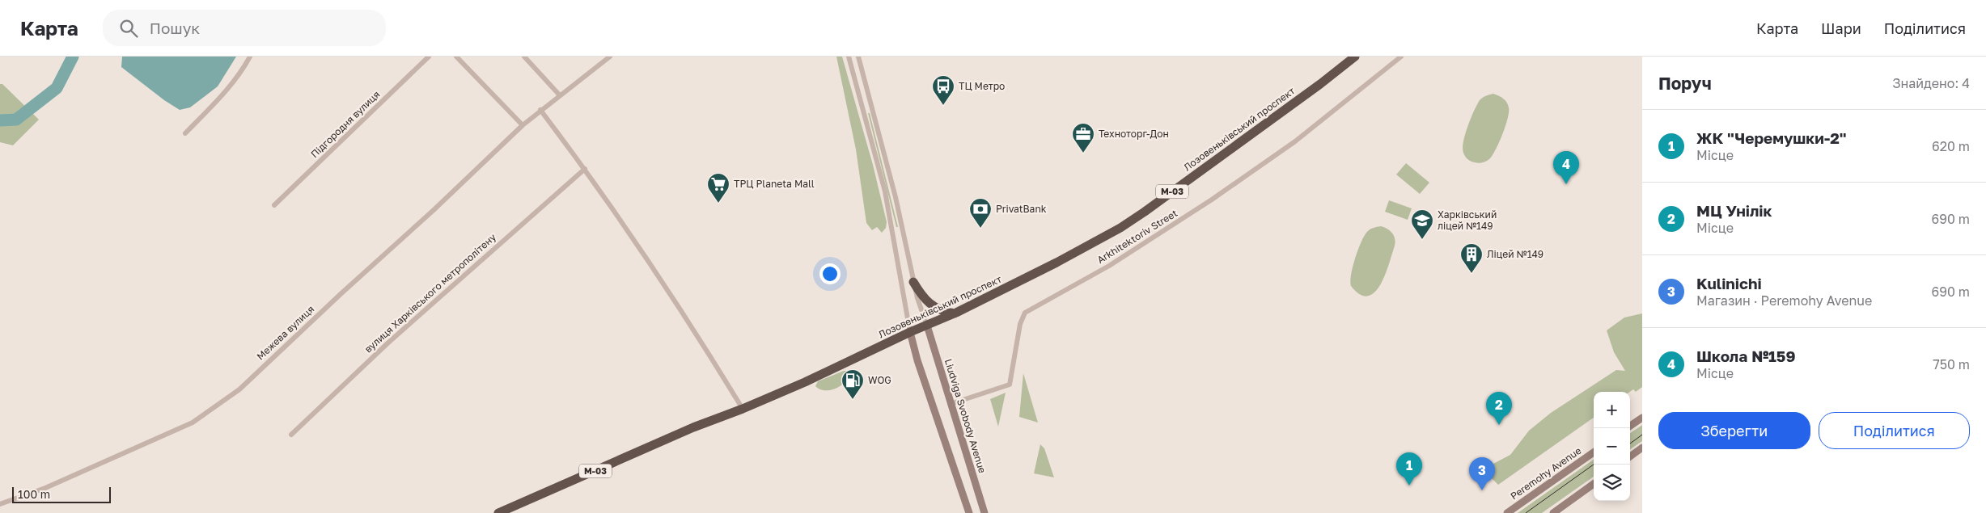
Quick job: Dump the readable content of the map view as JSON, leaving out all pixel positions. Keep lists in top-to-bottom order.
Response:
{
  "streets": {
    "highway": ["Лозовеньківський проспект", "М-03"],
    "main road": ["Liudviga Svobody Avenue", "Peremohy Avenue"],
    "street": [
      "Підгородня вулиця",
      "Arkhitektoriv Street",
      "вулиця Харківського метрополітену",
      "Межева вулиця"
    ]
  },
  "crossings": [
    ["Лозовеньківський проспект", "Liudviga Svobody Avenue"],
    ["Arkhitektoriv Street", "Liudviga Svobody Avenue"]
  ],
  "places": {
    "bus stop": ["ТЦ Метро"],
    "office": ["Техноторг-Дон"],
    "supermarket": ["ТРЦ Planeta Mall"],
    "bank": ["PrivatBank"],
    "school or university": ["Харківський ліцей №149"],
    "building": ["Ліцей №149"],
    "fuel station": ["WOG"]
  },
  "scale_bar": "100 m",
  "page": {
    "header": "Карта",
    "search": "Пошук",
    "nav": ["Карта", "Шари", "Поділитися"],
    "heading": ["Поруч", "Знайдено: 4"],
    "list": [
      {
        "mark": "1",
        "name": "ЖК \"Черемушки-2\"",
        "note": "Місце",
        "value": "620 m"
      },
      {
        "mark": "2",
        "name": "МЦ Унілік",
        "note": "Місце",
        "value": "690 m"
      },
      {
        "mark": "3",
        "name": "Kulinichi",
        "note": "Магазин · Peremohy Avenue",
        "value": "690 m"
      },
      {
        "mark": "4",
        "name": "Школа №159",
        "note": "Місце",
        "value": "750 m"
      }
    ],
    "pins": [
      "4",
      "2",
      "1",
      "3"
    ],
    "map_buttons": ["+", "−"],
    "buttons": ["Зберегти", "Поділитися"],
    "scale": "100 m"
  }
}
